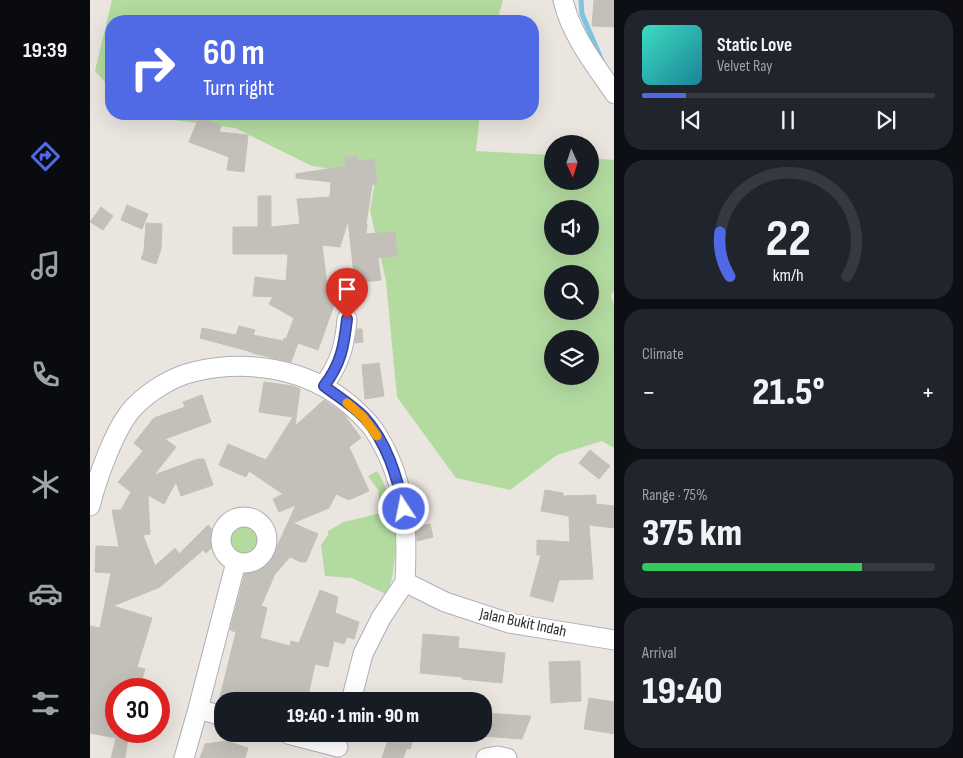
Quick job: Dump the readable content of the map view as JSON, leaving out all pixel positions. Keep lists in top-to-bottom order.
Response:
{
  "streets": {
    "street": ["Jalan Bukit Indah"]
  },
  "north": "bottom",
  "page": {
    "tabs": "19:39",
    "turn": ["60 m", "Turn right"],
    "song": ["Static Love", "Velvet Ray"],
    "tile": [
      "Climate",
      ["Range · 75%", "375 km"],
      ["Arrival", "19:40"]
    ],
    "heat": ["−", "21.5°", "+"],
    "limit": "30",
    "trip": "19:40 · 1 min · 90 m",
    "gauge": ["22", "km/h"]
  }
}
